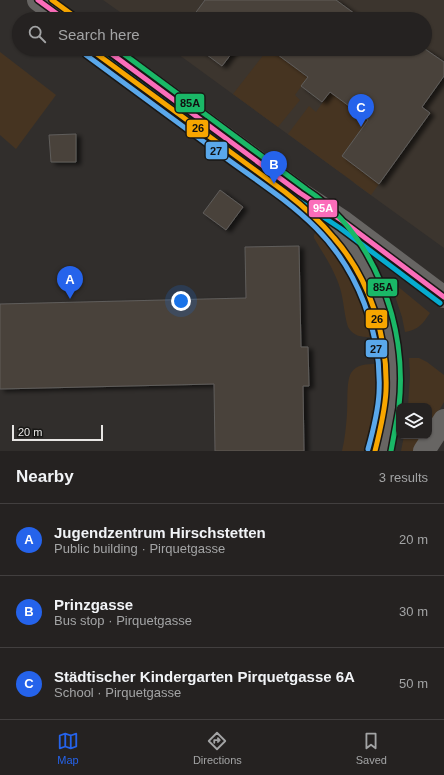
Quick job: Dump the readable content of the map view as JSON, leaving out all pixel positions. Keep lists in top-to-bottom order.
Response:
{
  "lines": [
    "transit line 26",
    "transit line 95A",
    "transit line 27",
    "transit line 85A"
  ],
  "scale_bar": "20 m",
  "page": {
    "search": "Search here",
    "pins": ["C", "B", "A"],
    "scale": "20 m",
    "heading": ["Nearby", "3 results"],
    "list": [
      {
        "mark": "A",
        "name": "Jugendzentrum Hirschstetten",
        "note": "Public building · Pirquetgasse",
        "value": "20 m"
      },
      {
        "mark": "B",
        "name": "Prinzgasse",
        "note": "Bus stop · Pirquetgasse",
        "value": "30 m"
      },
      {
        "mark": "C",
        "name": "Städtischer Kindergarten Pirquetgasse 6A",
        "note": "School · Pirquetgasse",
        "value": "50 m"
      }
    ],
    "nav": ["Map", "Directions", "Saved"]
  }
}
